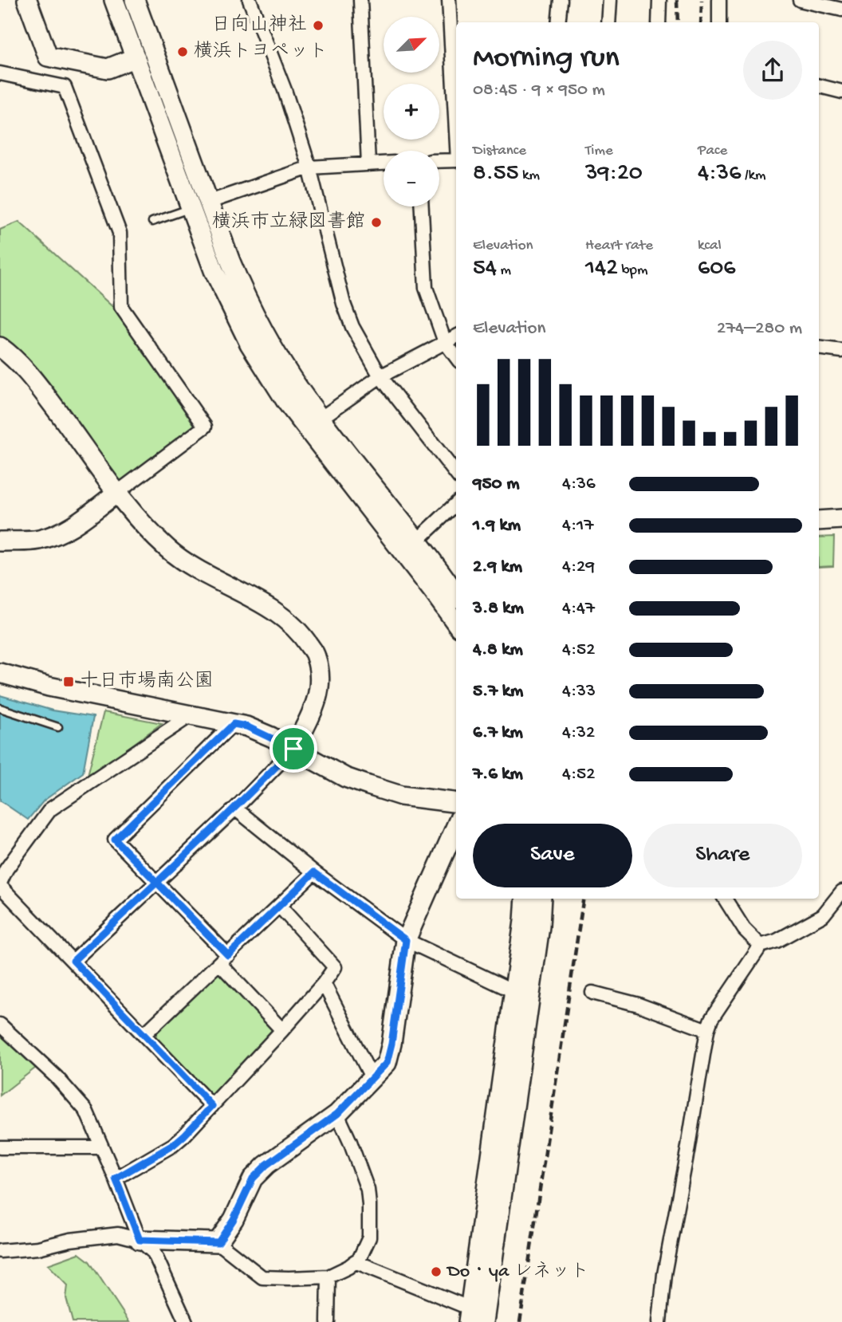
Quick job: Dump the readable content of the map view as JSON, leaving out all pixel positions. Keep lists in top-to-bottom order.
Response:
{
  "places": {
    "other": [
      "日向山神社",
      "横浜トヨペット",
      "横浜市立緑図書館",
      "Do・ya レネット"
    ],
    "transit": ["十日市場南公園"]
  },
  "north": "top right",
  "page": {
    "map_buttons": ["+", "−"],
    "heading": ["Morning run", "08:45 · 9 × 950 m"],
    "stats": [
      ["Distance", "8.55 km"],
      ["Time", "39:20"],
      ["Pace", "4:36 /km"],
      ["Elevation", "54 m"],
      ["Heart rate", "142 bpm"],
      ["kcal", "606"]
    ],
    "chart": ["Elevation", "274–280 m"],
    "list": [
      {
        "name": "950 m",
        "note": "4:36"
      },
      {
        "name": "1.9 km",
        "note": "4:17"
      },
      {
        "name": "2.9 km",
        "note": "4:29"
      },
      {
        "name": "3.8 km",
        "note": "4:47"
      },
      {
        "name": "4.8 km",
        "note": "4:52"
      },
      {
        "name": "5.7 km",
        "note": "4:33"
      },
      {
        "name": "6.7 km",
        "note": "4:32"
      },
      {
        "name": "7.6 km",
        "note": "4:52"
      }
    ],
    "buttons": ["Save", "Share"]
  }
}
